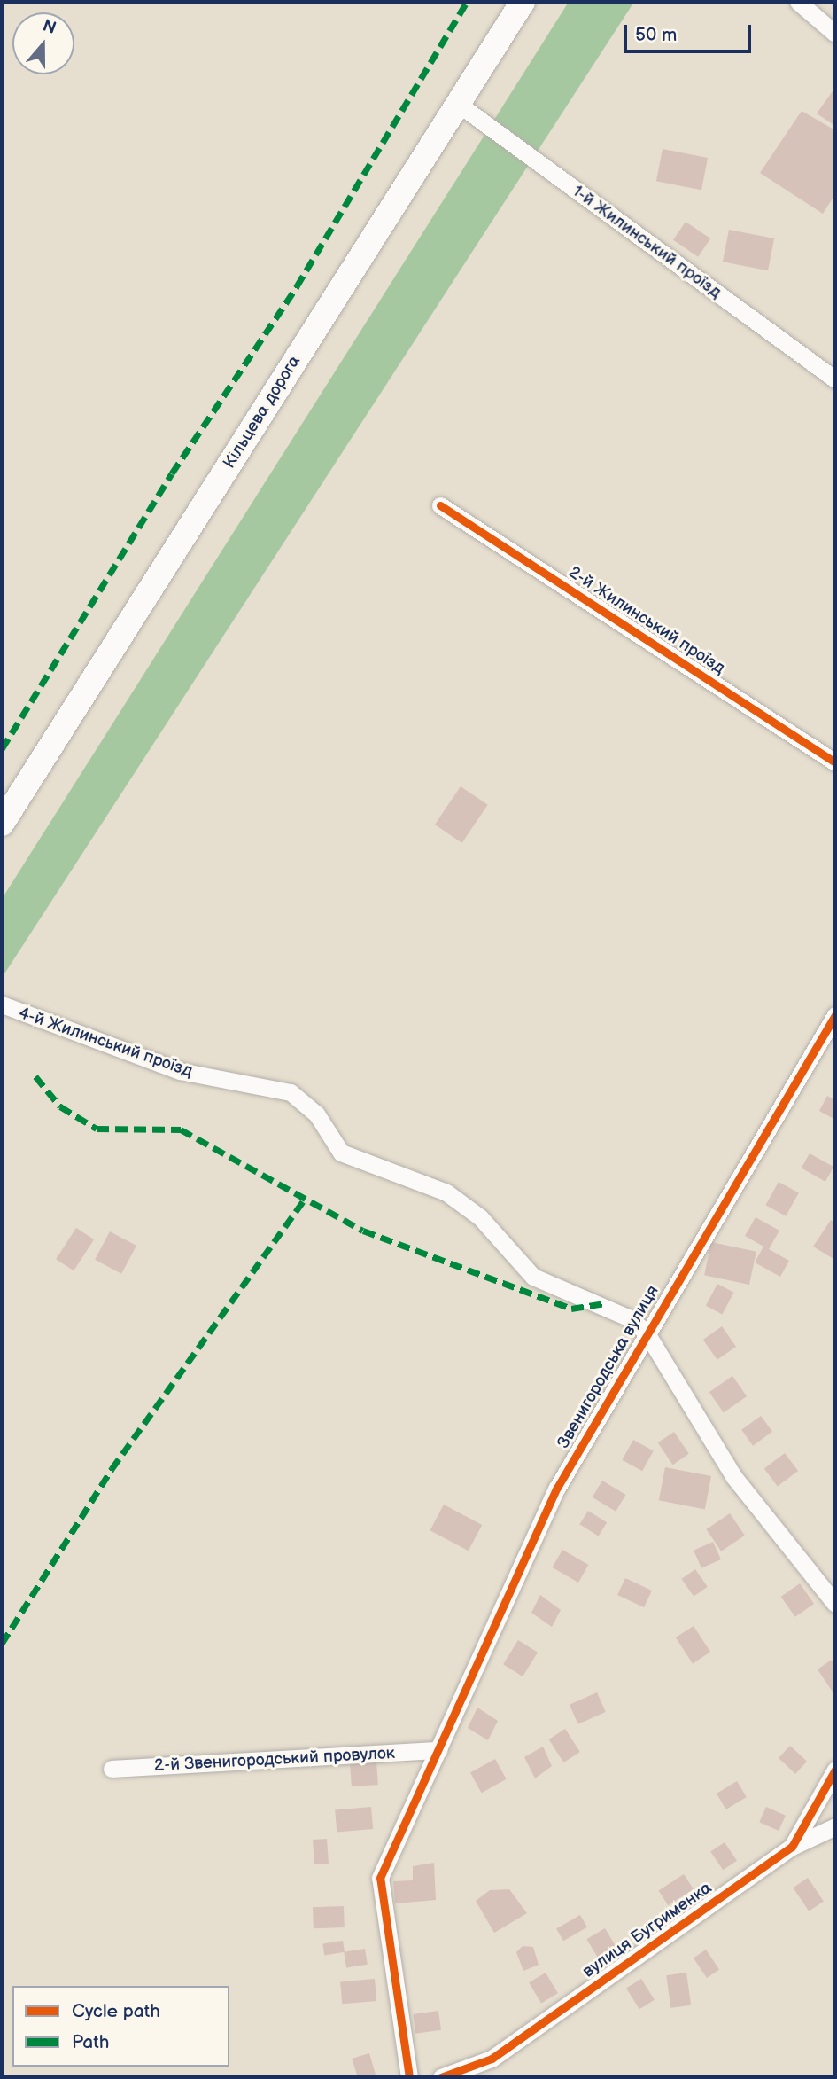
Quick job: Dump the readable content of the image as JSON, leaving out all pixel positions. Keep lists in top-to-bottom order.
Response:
{
  "streets": {
    "highway": ["Кільцева дорога"],
    "street": [
      "1-й Жилинський проїзд",
      "2-й Жилинський проїзд",
      "4-й Жилинський проїзд",
      "Звенигородська вулиця",
      "2-й Звенигородський провулок",
      "вулиця Бугрименка"
    ]
  },
  "crossings": [
    ["1-й Жилинський проїзд", "Кільцева дорога"],
    ["4-й Жилинський проїзд", "Звенигородська вулиця"],
    ["Звенигородська вулиця", "2-й Звенигородський провулок"]
  ],
  "legend": ["Cycle path", "Path"],
  "scale_bar": "50 m",
  "north": "top"
}
